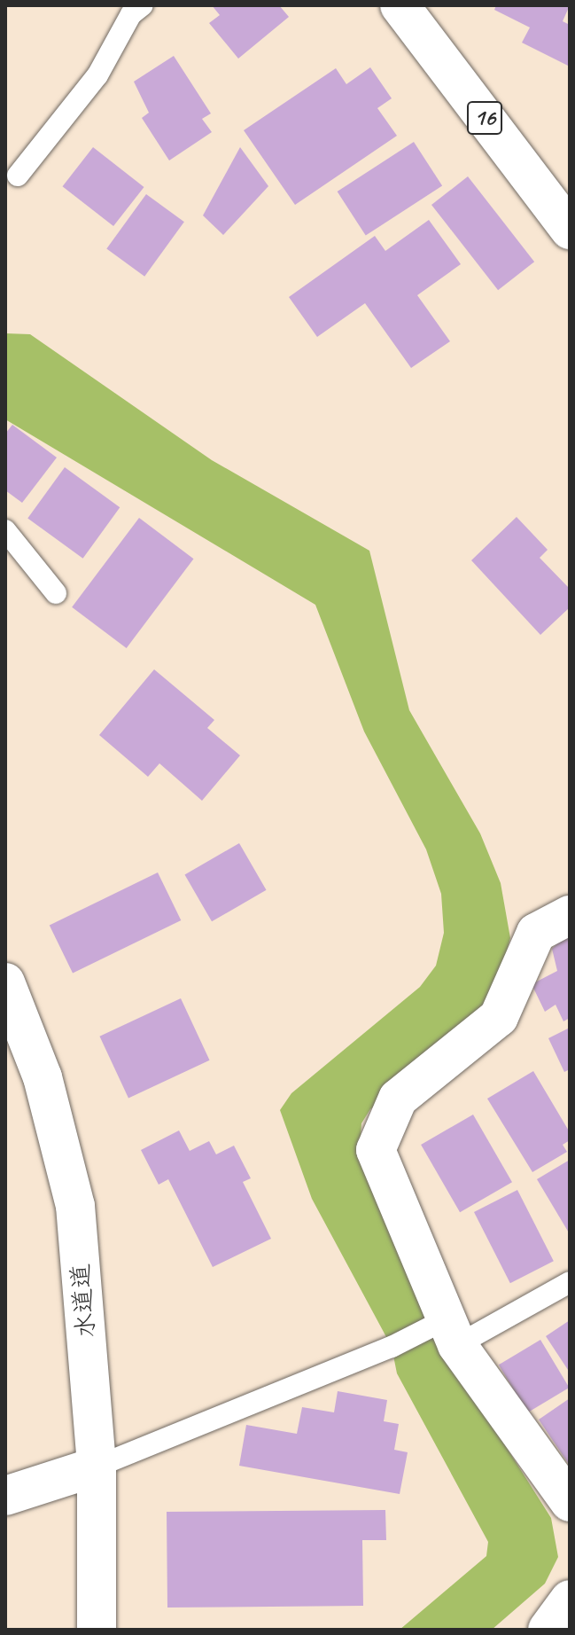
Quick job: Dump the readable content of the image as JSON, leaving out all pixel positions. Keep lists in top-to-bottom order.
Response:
{
  "streets": {
    "main road": ["16", "水道道"]
  }
}
